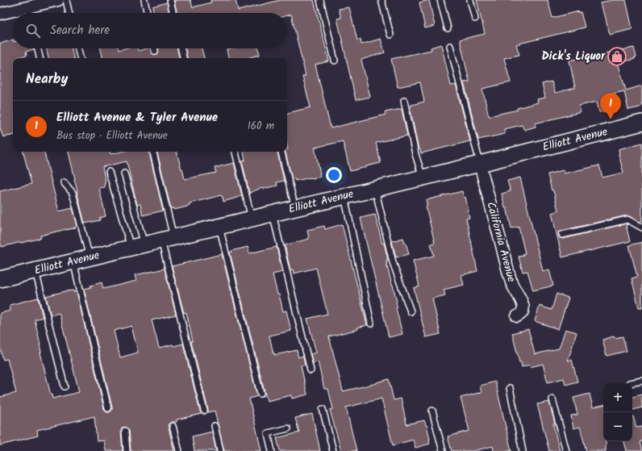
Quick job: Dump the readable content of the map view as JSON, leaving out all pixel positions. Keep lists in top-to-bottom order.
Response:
{
  "streets": {
    "street": ["Elliott Avenue", "California Avenue"]
  },
  "crossings": [
    ["Elliott Avenue", "California Avenue"]
  ],
  "places": {
    "shop": ["Dick's Liquor"]
  },
  "page": {
    "search": "Search here",
    "heading": "Nearby",
    "pins": "1",
    "list": [
      {
        "mark": "1",
        "name": "Elliott Avenue & Tyler Avenue",
        "note": "Bus stop · Elliott Avenue",
        "value": "160 m"
      }
    ],
    "map_buttons": ["+", "−"]
  }
}
